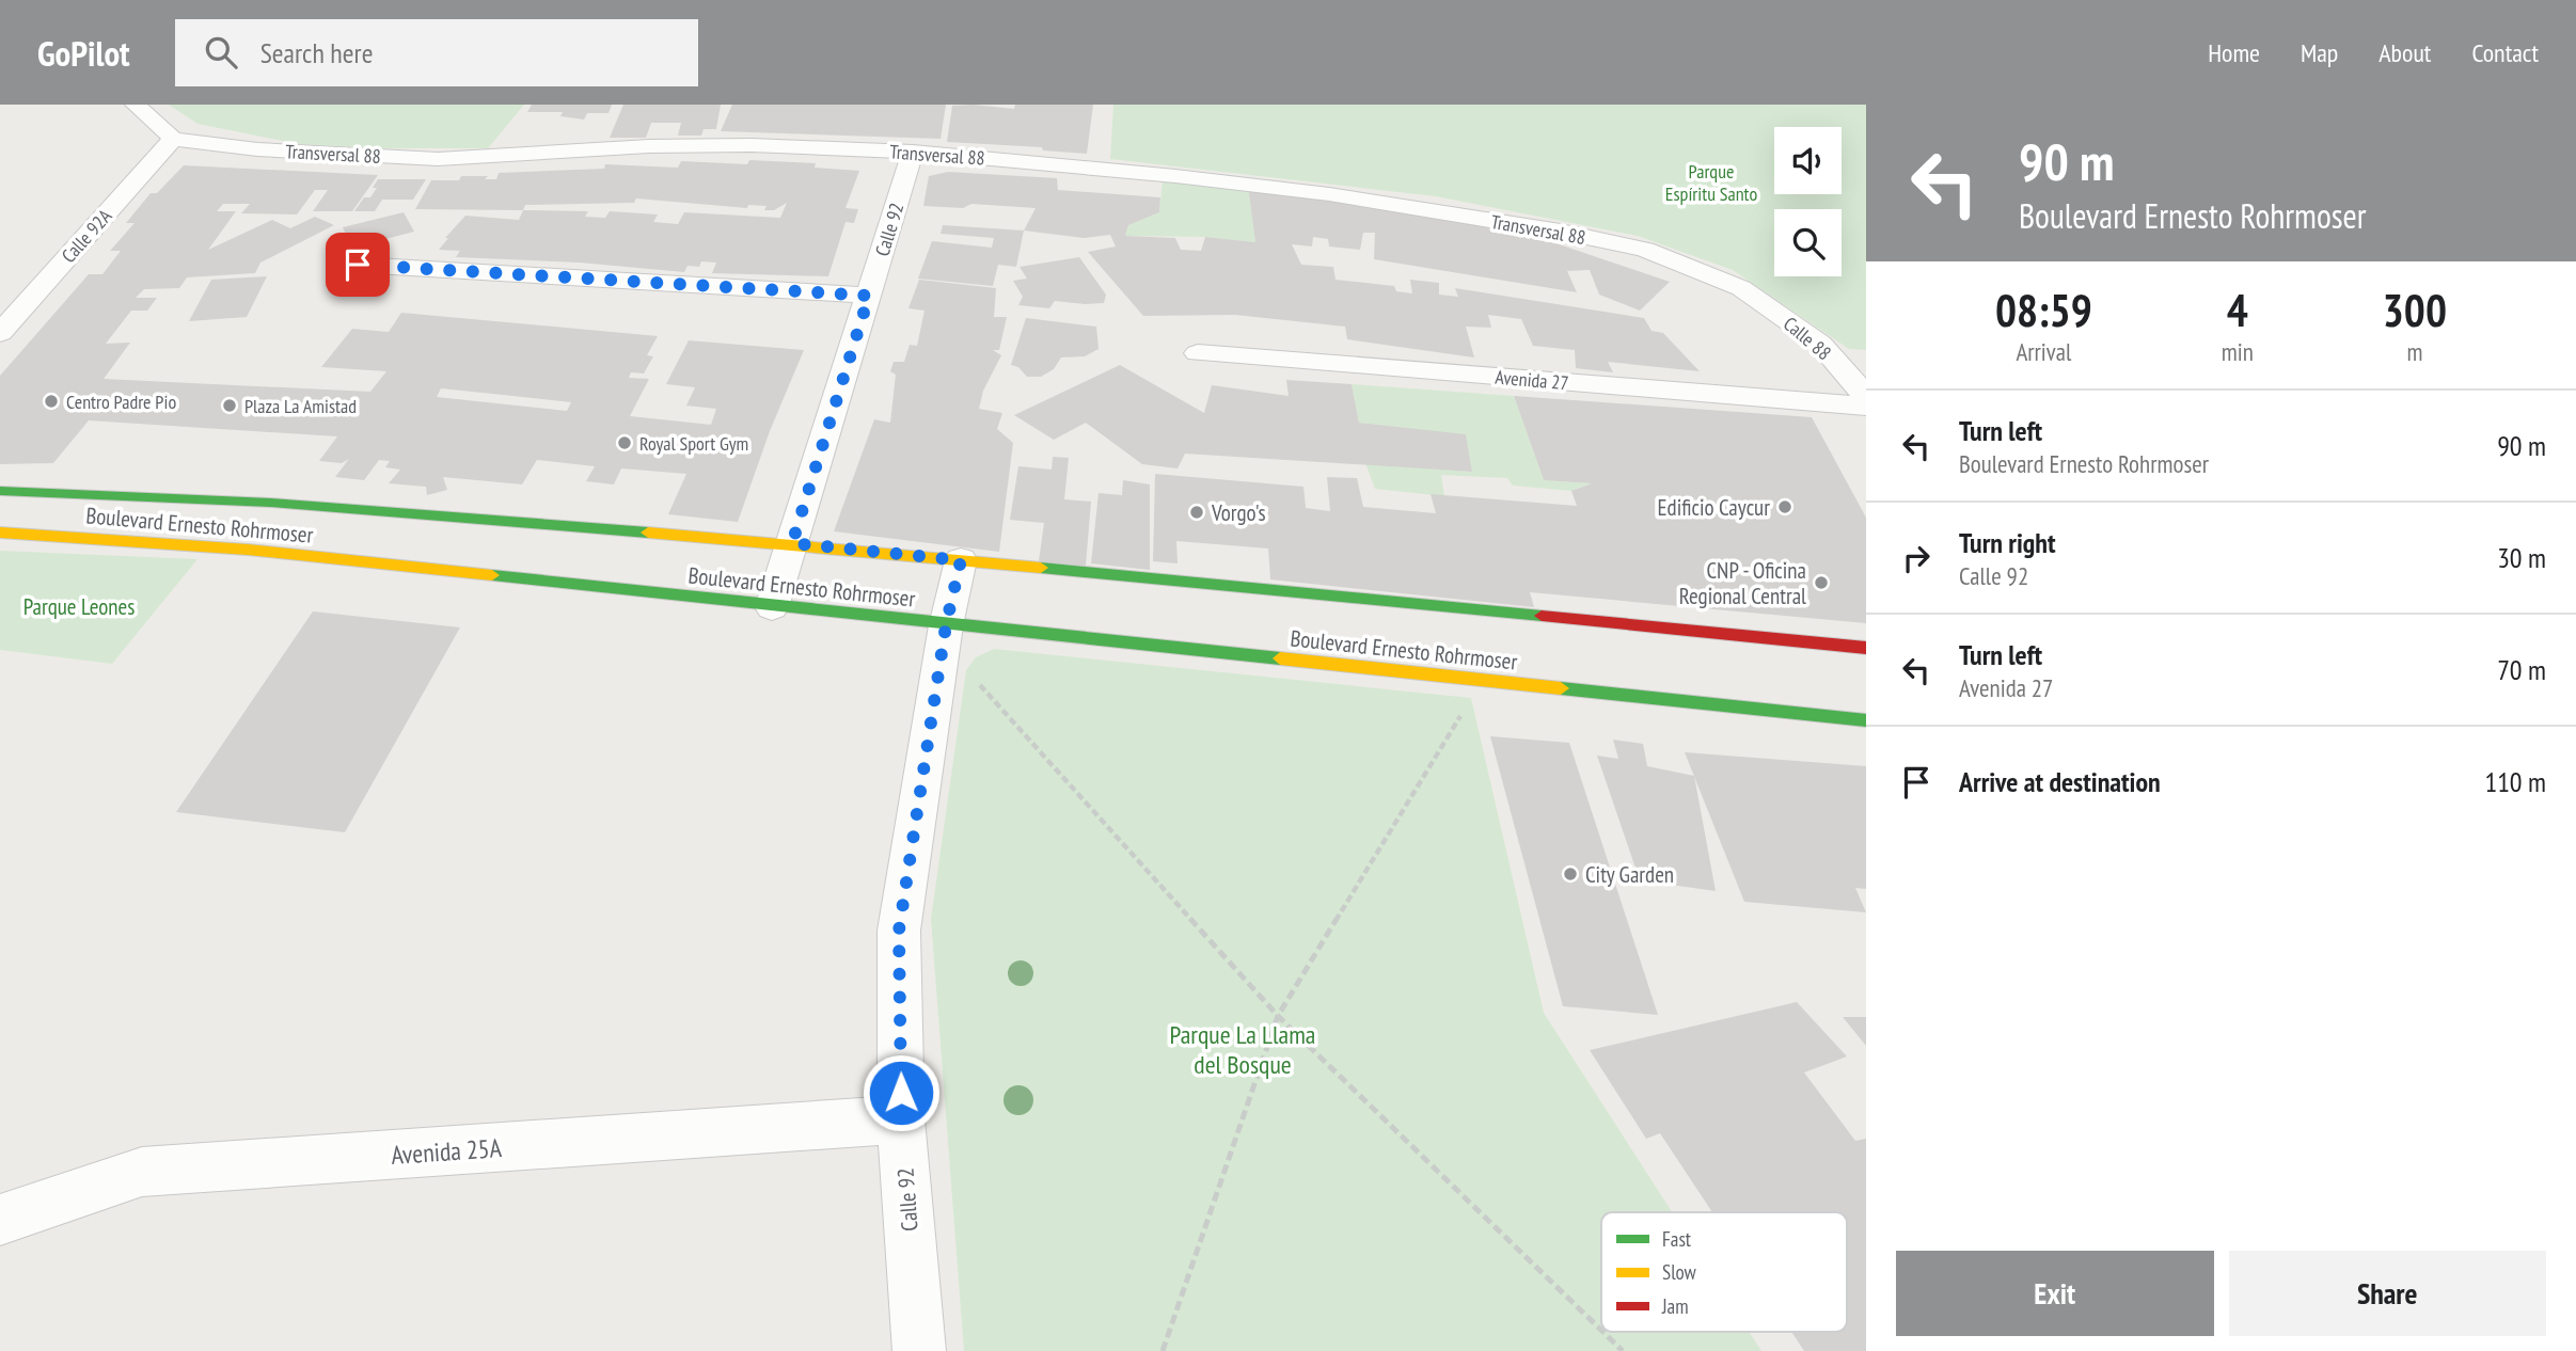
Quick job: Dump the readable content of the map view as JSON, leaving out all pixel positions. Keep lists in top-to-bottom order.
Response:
{
  "streets": {
    "main road": ["Boulevard Ernesto Rohrmoser"],
    "street": [
      "Transversal 88",
      "Calle 92",
      "Calle 92A",
      "Calle 88",
      "Avenida 27",
      "Avenida 25A"
    ]
  },
  "crossings": [
    ["Transversal 88", "Calle 92"],
    ["Transversal 88", "Calle 92A"],
    ["Transversal 88", "Calle 88"],
    ["Calle 92", "Boulevard Ernesto Rohrmoser"],
    ["Calle 92", "Avenida 25A"]
  ],
  "parks": ["Parque Espíritu Santo", "Parque Leones", "Parque La Llama del Bosque"],
  "places": [
    "Centro Padre Pio",
    "Plaza La Amistad",
    "Royal Sport Gym",
    "Edificio Caycur",
    "Vorgo's",
    "CNP - Oficina Regional Central",
    "City Garden"
  ],
  "legend": ["Fast", "Slow", "Jam"],
  "page": {
    "header": "GoPilot",
    "search": "Search here",
    "nav": [
      "Home",
      "Map",
      "About",
      "Contact"
    ],
    "turn": ["90 m", "Boulevard Ernesto Rohrmoser"],
    "eta": [
      "08:59",
      "Arrival",
      "4",
      "min",
      "300",
      "m"
    ],
    "list": [
      {
        "name": "Turn left",
        "note": "Boulevard Ernesto Rohrmoser",
        "value": "90 m"
      },
      {
        "name": "Turn right",
        "note": "Calle 92",
        "value": "30 m"
      },
      {
        "name": "Turn left",
        "note": "Avenida 27",
        "value": "70 m"
      },
      {
        "name": "Arrive at destination",
        "value": "110 m"
      }
    ],
    "buttons": ["Exit", "Share"]
  }
}
